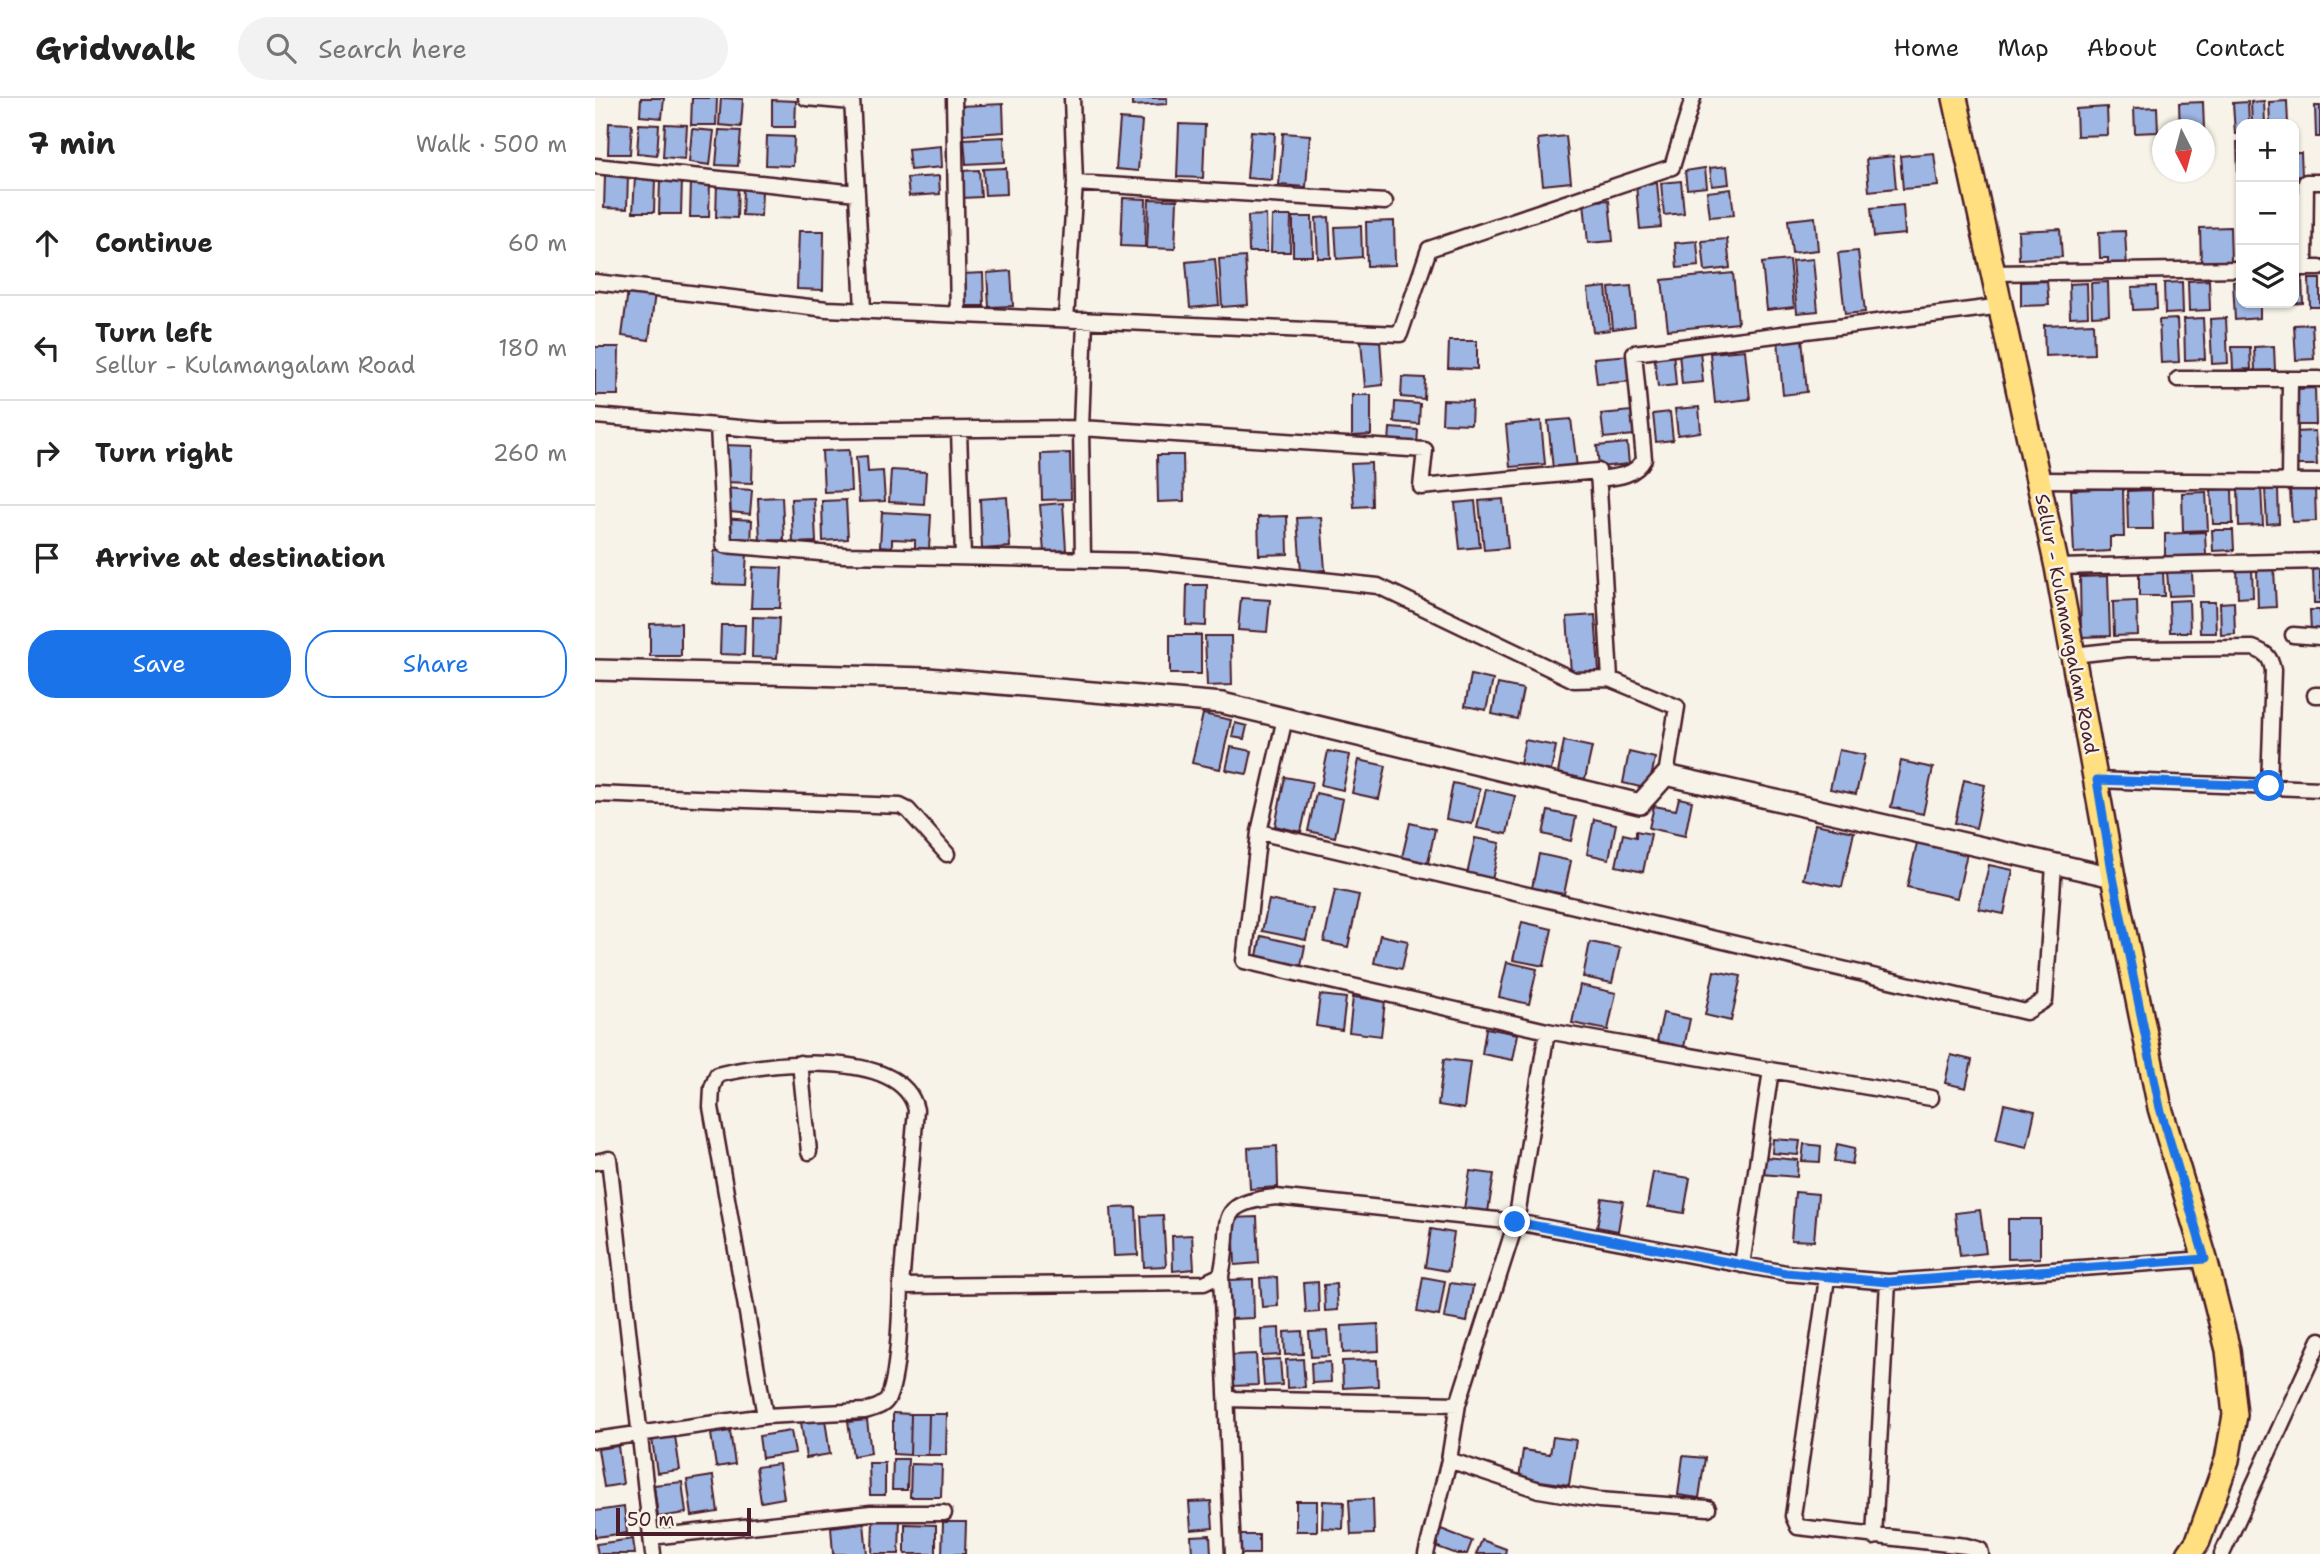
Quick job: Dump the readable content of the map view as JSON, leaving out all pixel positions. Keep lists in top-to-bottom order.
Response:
{
  "streets": {
    "main road": ["Sellur - Kulamangalam Road"]
  },
  "scale_bar": "50 m",
  "north": "bottom",
  "page": {
    "header": "Gridwalk",
    "search": "Search here",
    "nav": [
      "Home",
      "Map",
      "About",
      "Contact"
    ],
    "heading": ["7 min", "Walk · 500 m"],
    "map_buttons": ["+", "−"],
    "list": [
      ["Continue", "60 m"],
      ["Turn left", "Sellur - Kulamangalam Road", "180 m"],
      ["Turn right", "260 m"],
      "Arrive at destination"
    ],
    "buttons": ["Save", "Share"],
    "scale": "50 m"
  }
}
